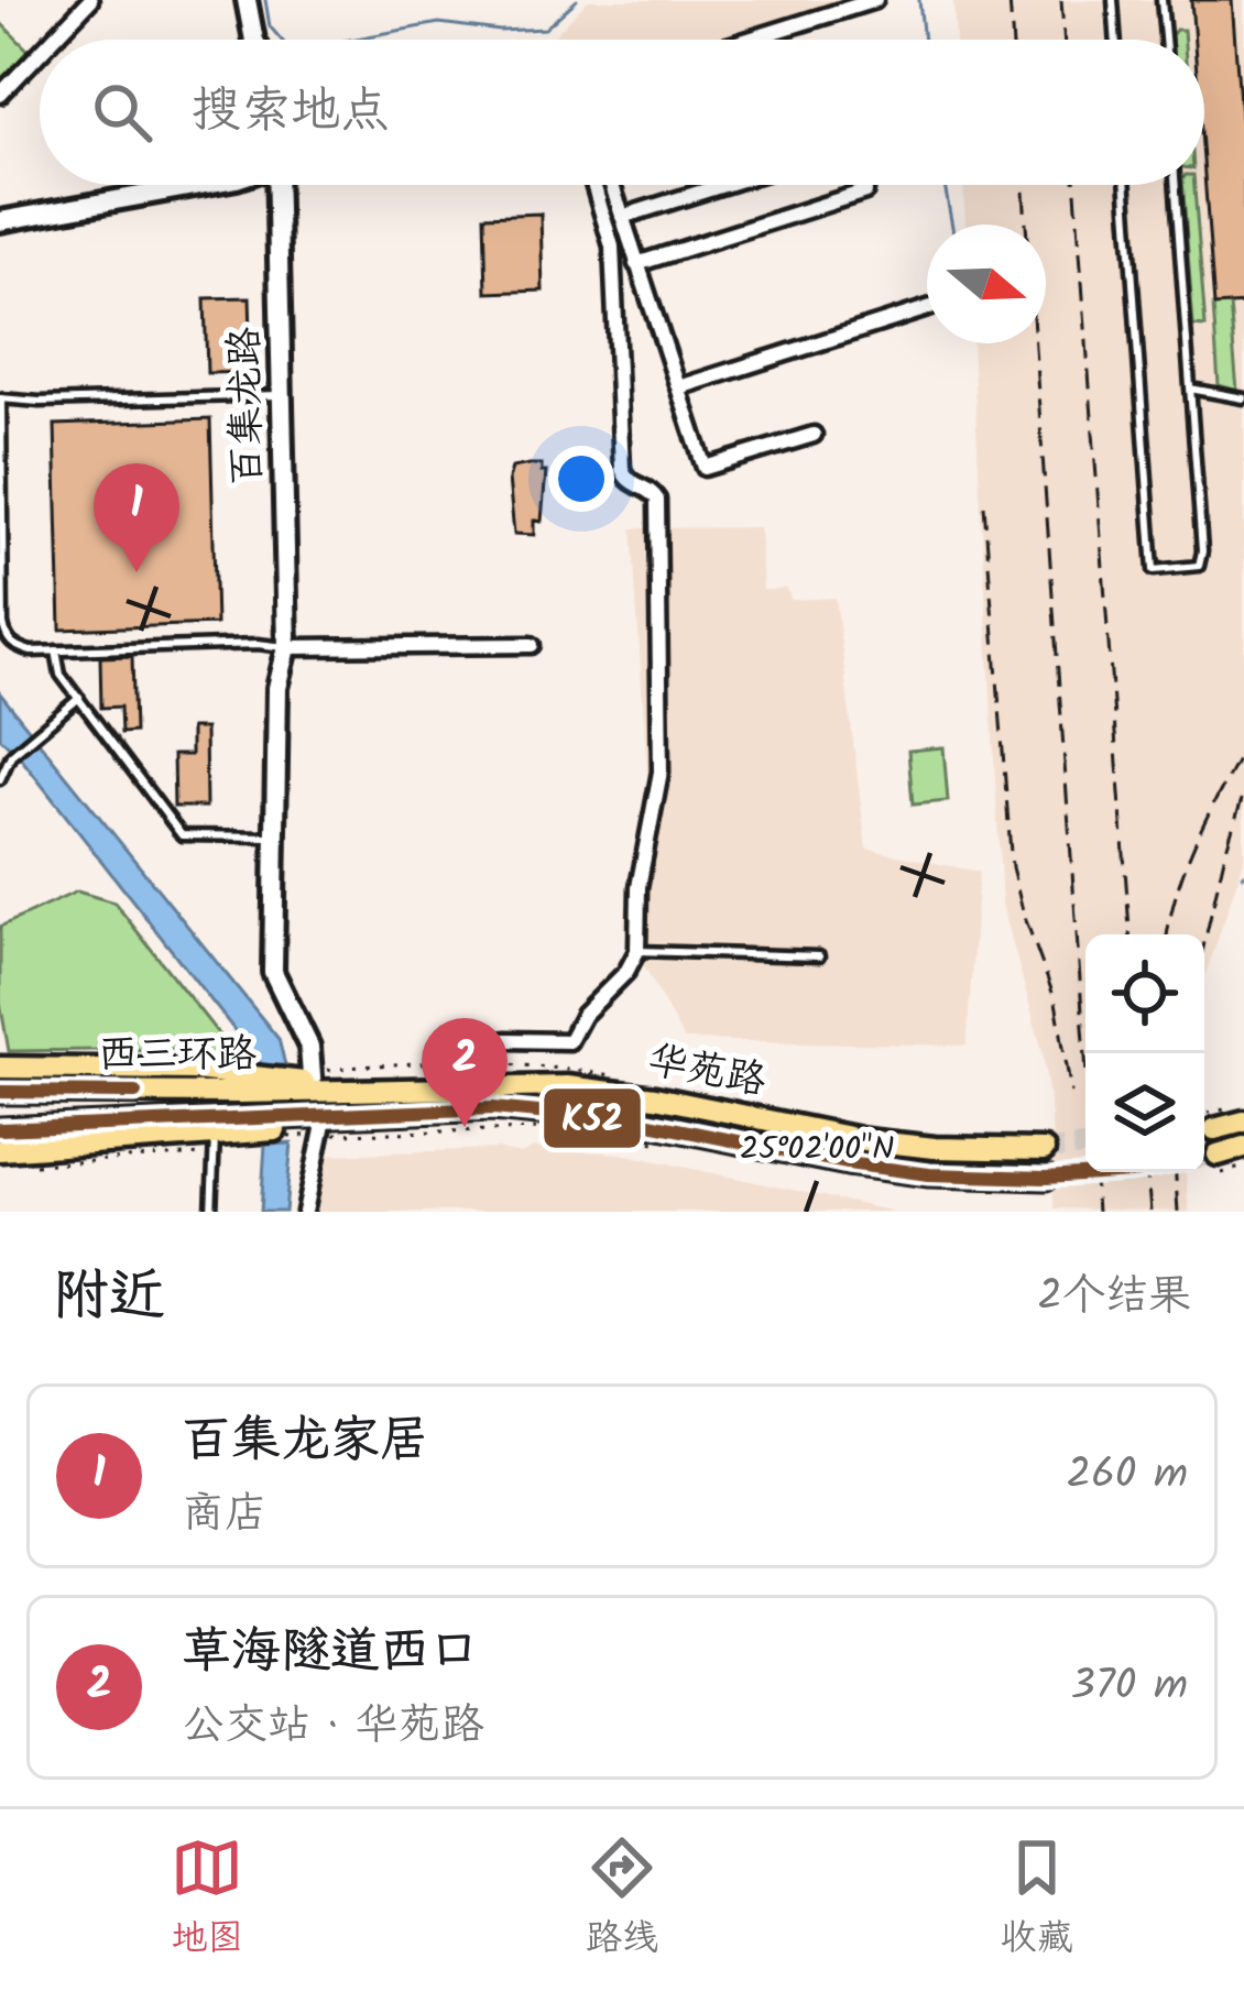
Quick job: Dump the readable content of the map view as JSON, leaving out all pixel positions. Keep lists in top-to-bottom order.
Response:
{
  "streets": {
    "main road": ["西三环路", "华苑路"],
    "street": ["百集龙路"]
  },
  "crossings": [
    ["百集龙路", "西三环路"],
    ["百集龙路", "华苑路"],
    ["西三环路", "华苑路"]
  ],
  "lines": ["transit line K52"],
  "north": "right",
  "page": {
    "search": "搜索地点",
    "pins": ["1", "2"],
    "heading": ["附近", "2个结果"],
    "list": [
      {
        "mark": "1",
        "name": "百集龙家居",
        "note": "商店",
        "value": "260 m"
      },
      {
        "mark": "2",
        "name": "草海隧道西口",
        "note": "公交站 · 华苑路",
        "value": "370 m"
      }
    ],
    "nav": ["地图", "路线", "收藏"]
  },
  "coordinates": ["25°02'00\"N"]
}
